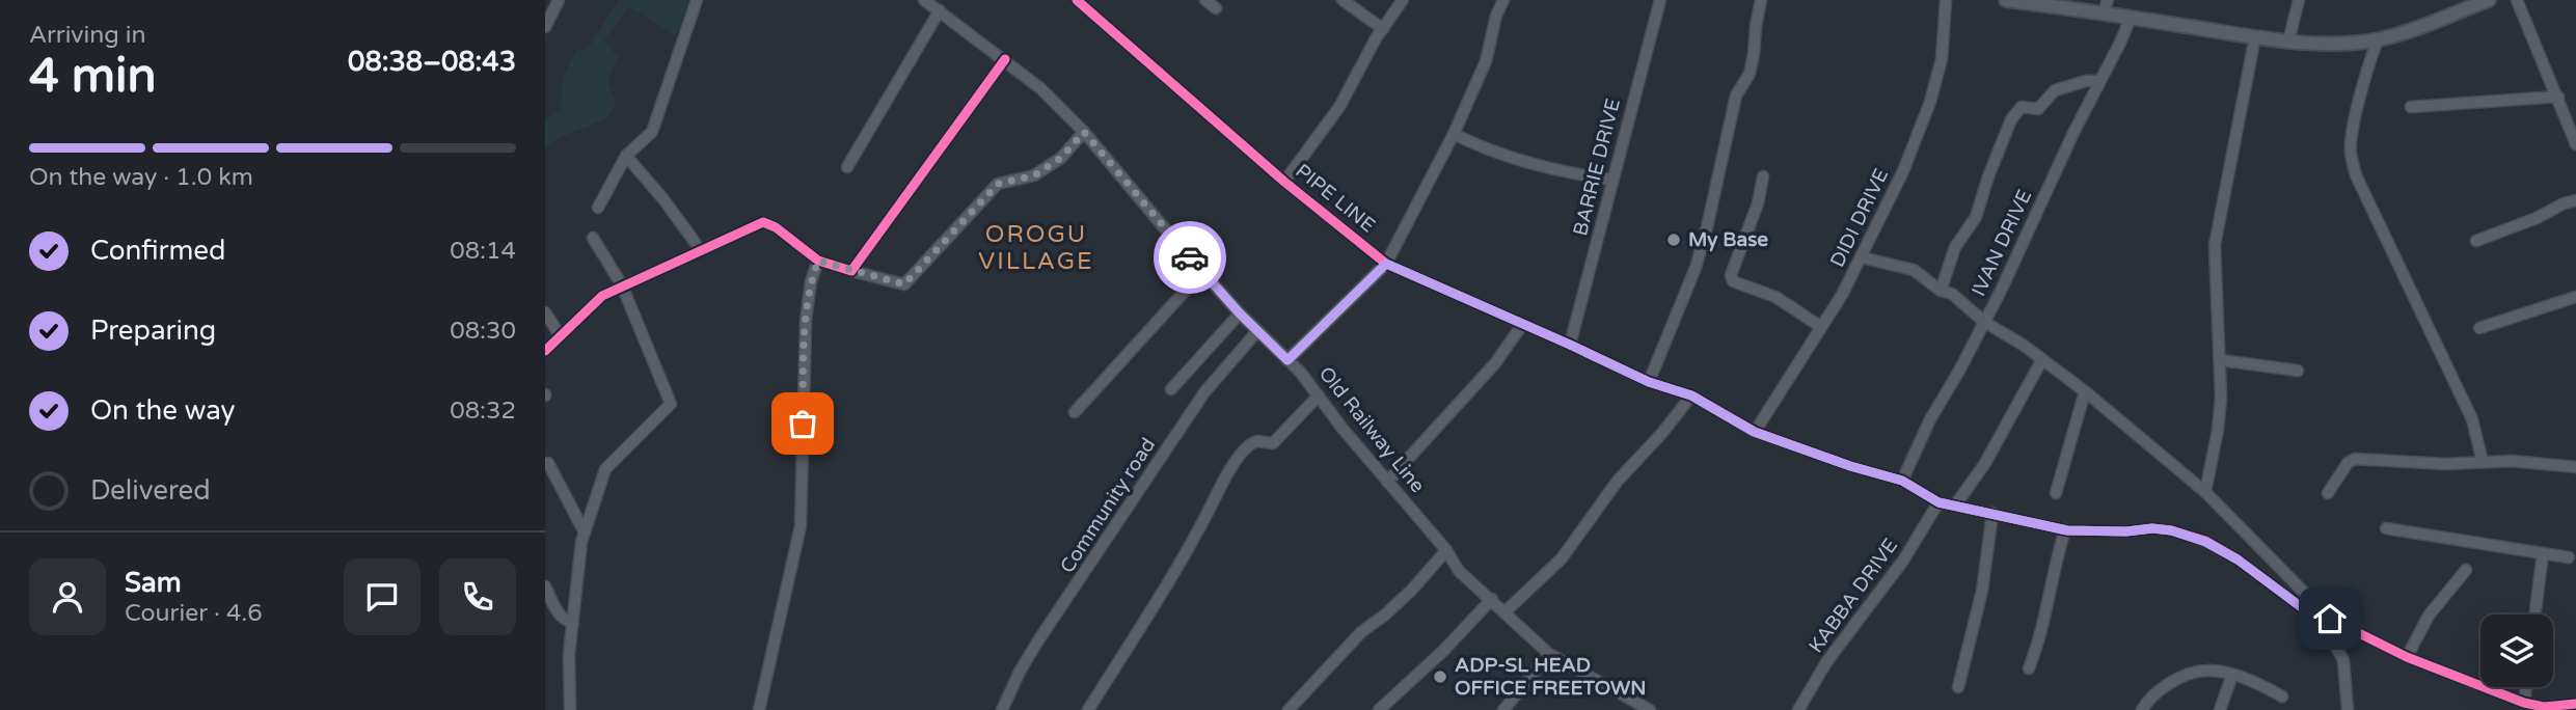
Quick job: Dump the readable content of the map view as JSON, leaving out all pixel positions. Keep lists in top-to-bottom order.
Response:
{
  "streets": {
    "street": [
      "BARRIE DRIVE",
      "PIPE LINE",
      "DIDI DRIVE",
      "IVAN DRIVE",
      "Old Railway Line",
      "Community road",
      "KABBA DRIVE"
    ]
  },
  "crossings": [
    ["BARRIE DRIVE", "PIPE LINE"],
    ["PIPE LINE", "DIDI DRIVE"],
    ["PIPE LINE", "IVAN DRIVE"],
    ["PIPE LINE", "KABBA DRIVE"],
    ["Old Railway Line", "Community road"]
  ],
  "districts": ["OROGU VILLAGE"],
  "places": ["My Base", "ADP-SL HEAD OFFICE FREETOWN"],
  "page": {
    "heading": ["4 min", "Arriving in", "08:38–08:43"],
    "panel": ["Sam", "Courier · 4.6"],
    "bar": "On the way · 1.0 km",
    "list": [
      ["Confirmed", "08:14"],
      ["Preparing", "08:30"],
      ["On the way", "08:32"],
      "Delivered"
    ]
  }
}
